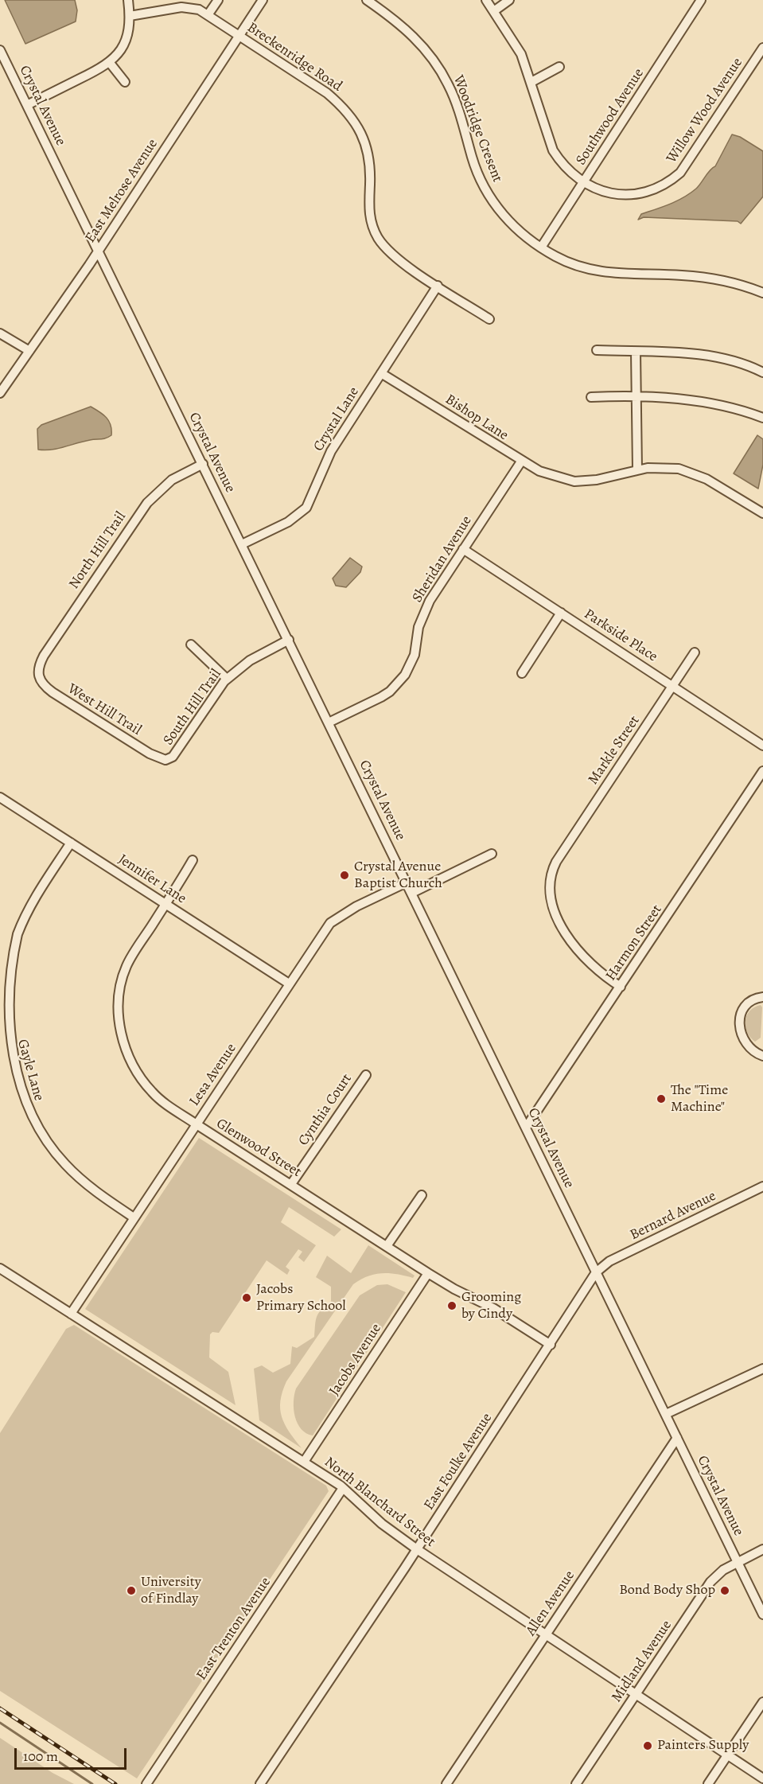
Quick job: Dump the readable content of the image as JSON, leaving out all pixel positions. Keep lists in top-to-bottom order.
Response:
{
  "streets": {
    "street": [
      "Breckenridge Road",
      "Crystal Avenue",
      "Willow Wood Avenue",
      "Southwood Avenue",
      "Woodridge Cresent",
      "East Melrose Avenue",
      "Bishop Lane",
      "Crystal Lane",
      "North Hill Trail",
      "Sheridan Avenue",
      "Parkside Place",
      "South Hill Trail",
      "West Hill Trail",
      "Markle Street",
      "Jennifer Lane",
      "Harmon Street",
      "Gayle Lane",
      "Lesa Avenue",
      "Cynthia Court",
      "Glenwood Street",
      "Bernard Avenue",
      "Jacobs Avenue",
      "East Foulke Avenue",
      "North Blanchard Street",
      "Allen Avenue",
      "East Trenton Avenue",
      "Midland Avenue"
    ]
  },
  "crossings": [
    ["Breckenridge Road", "East Melrose Avenue"],
    ["Breckenridge Road", "Crystal Lane"],
    ["Crystal Avenue", "East Melrose Avenue"],
    ["Crystal Avenue", "Crystal Lane"],
    ["Crystal Avenue", "North Hill Trail"],
    ["Crystal Avenue", "Sheridan Avenue"],
    ["Crystal Avenue", "South Hill Trail"],
    ["Crystal Avenue", "Harmon Street"],
    ["Crystal Avenue", "Lesa Avenue"],
    ["Crystal Avenue", "Bernard Avenue"],
    ["Crystal Avenue", "East Foulke Avenue"],
    ["Crystal Avenue", "Allen Avenue"],
    ["Crystal Avenue", "Midland Avenue"],
    ["Willow Wood Avenue", "Southwood Avenue"],
    ["Southwood Avenue", "Woodridge Cresent"],
    ["Bishop Lane", "Crystal Lane"],
    ["Bishop Lane", "Sheridan Avenue"],
    ["North Hill Trail", "West Hill Trail"],
    ["Sheridan Avenue", "Parkside Place"],
    ["Parkside Place", "Markle Street"],
    ["South Hill Trail", "West Hill Trail"],
    ["Markle Street", "Harmon Street"],
    ["Jennifer Lane", "Gayle Lane"],
    ["Jennifer Lane", "Lesa Avenue"],
    ["Jennifer Lane", "Glenwood Street"],
    ["Gayle Lane", "Lesa Avenue"],
    ["Lesa Avenue", "Glenwood Street"],
    ["Lesa Avenue", "North Blanchard Street"],
    ["Cynthia Court", "Glenwood Street"],
    ["Glenwood Street", "Jacobs Avenue"],
    ["Glenwood Street", "East Foulke Avenue"],
    ["Bernard Avenue", "East Foulke Avenue"],
    ["Jacobs Avenue", "North Blanchard Street"],
    ["East Foulke Avenue", "North Blanchard Street"],
    ["North Blanchard Street", "Allen Avenue"],
    ["North Blanchard Street", "East Trenton Avenue"],
    ["North Blanchard Street", "Midland Avenue"]
  ],
  "places": [
    "Crystal Avenue Baptist Church",
    "The \"Time Machine\"",
    "Jacobs Primary School",
    "Grooming by Cindy",
    "University of Findlay",
    "Bond Body Shop",
    "Painters Supply"
  ],
  "scale_bar": "100 m"
}
